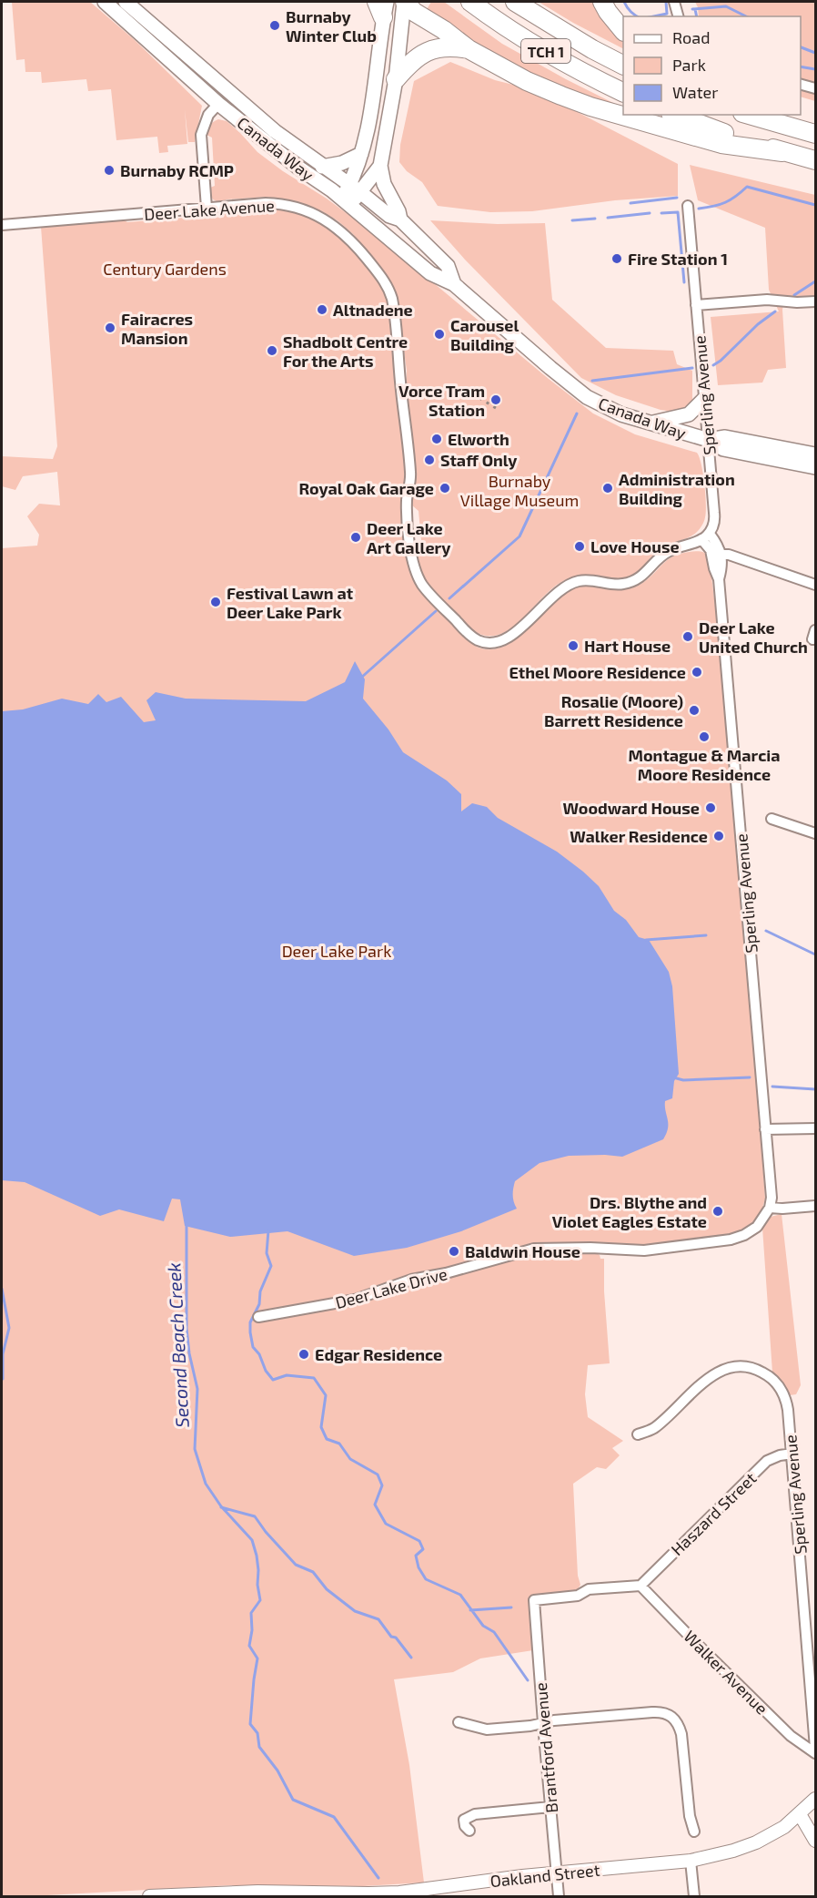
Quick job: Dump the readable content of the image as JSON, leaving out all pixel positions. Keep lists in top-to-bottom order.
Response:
{
  "streets": {
    "highway": ["TCH 1"],
    "main road": ["Canada Way"],
    "street": [
      "Deer Lake Avenue",
      "Sperling Avenue",
      "Deer Lake Drive",
      "Haszard Street",
      "Walker Avenue",
      "Brantford Avenue",
      "Oakland Street"
    ]
  },
  "crossings": [
    ["Canada Way", "Sperling Avenue"],
    ["Deer Lake Avenue", "Sperling Avenue"],
    ["Sperling Avenue", "Deer Lake Drive"],
    ["Sperling Avenue", "Haszard Street"],
    ["Haszard Street", "Walker Avenue"],
    ["Haszard Street", "Brantford Avenue"],
    ["Walker Avenue", "Brantford Avenue"],
    ["Brantford Avenue", "Oakland Street"]
  ],
  "water": ["Second Beach Creek"],
  "parks": ["Century Gardens", "Burnaby Village Museum", "Deer Lake Park"],
  "places": [
    "Burnaby Winter Club",
    "Burnaby RCMP",
    "Fire Station 1",
    "Altnadene",
    "Fairacres Mansion",
    "Carousel Building",
    "Shadbolt Centre For the Arts",
    "Vorce Tram Station",
    "Elworth",
    "Staff Only",
    "Royal Oak Garage",
    "Administration Building",
    "Deer Lake Art Gallery",
    "Love House",
    "Festival Lawn at Deer Lake Park",
    "Deer Lake United Church",
    "Hart House",
    "Ethel Moore Residence",
    "Rosalie (Moore) Barrett Residence",
    "Montague & Marcia Moore Residence",
    "Woodward House",
    "Walker Residence",
    "Drs. Blythe and Violet Eagles Estate",
    "Baldwin House",
    "Edgar Residence"
  ],
  "legend": ["Road", "Park", "Water"]
}
